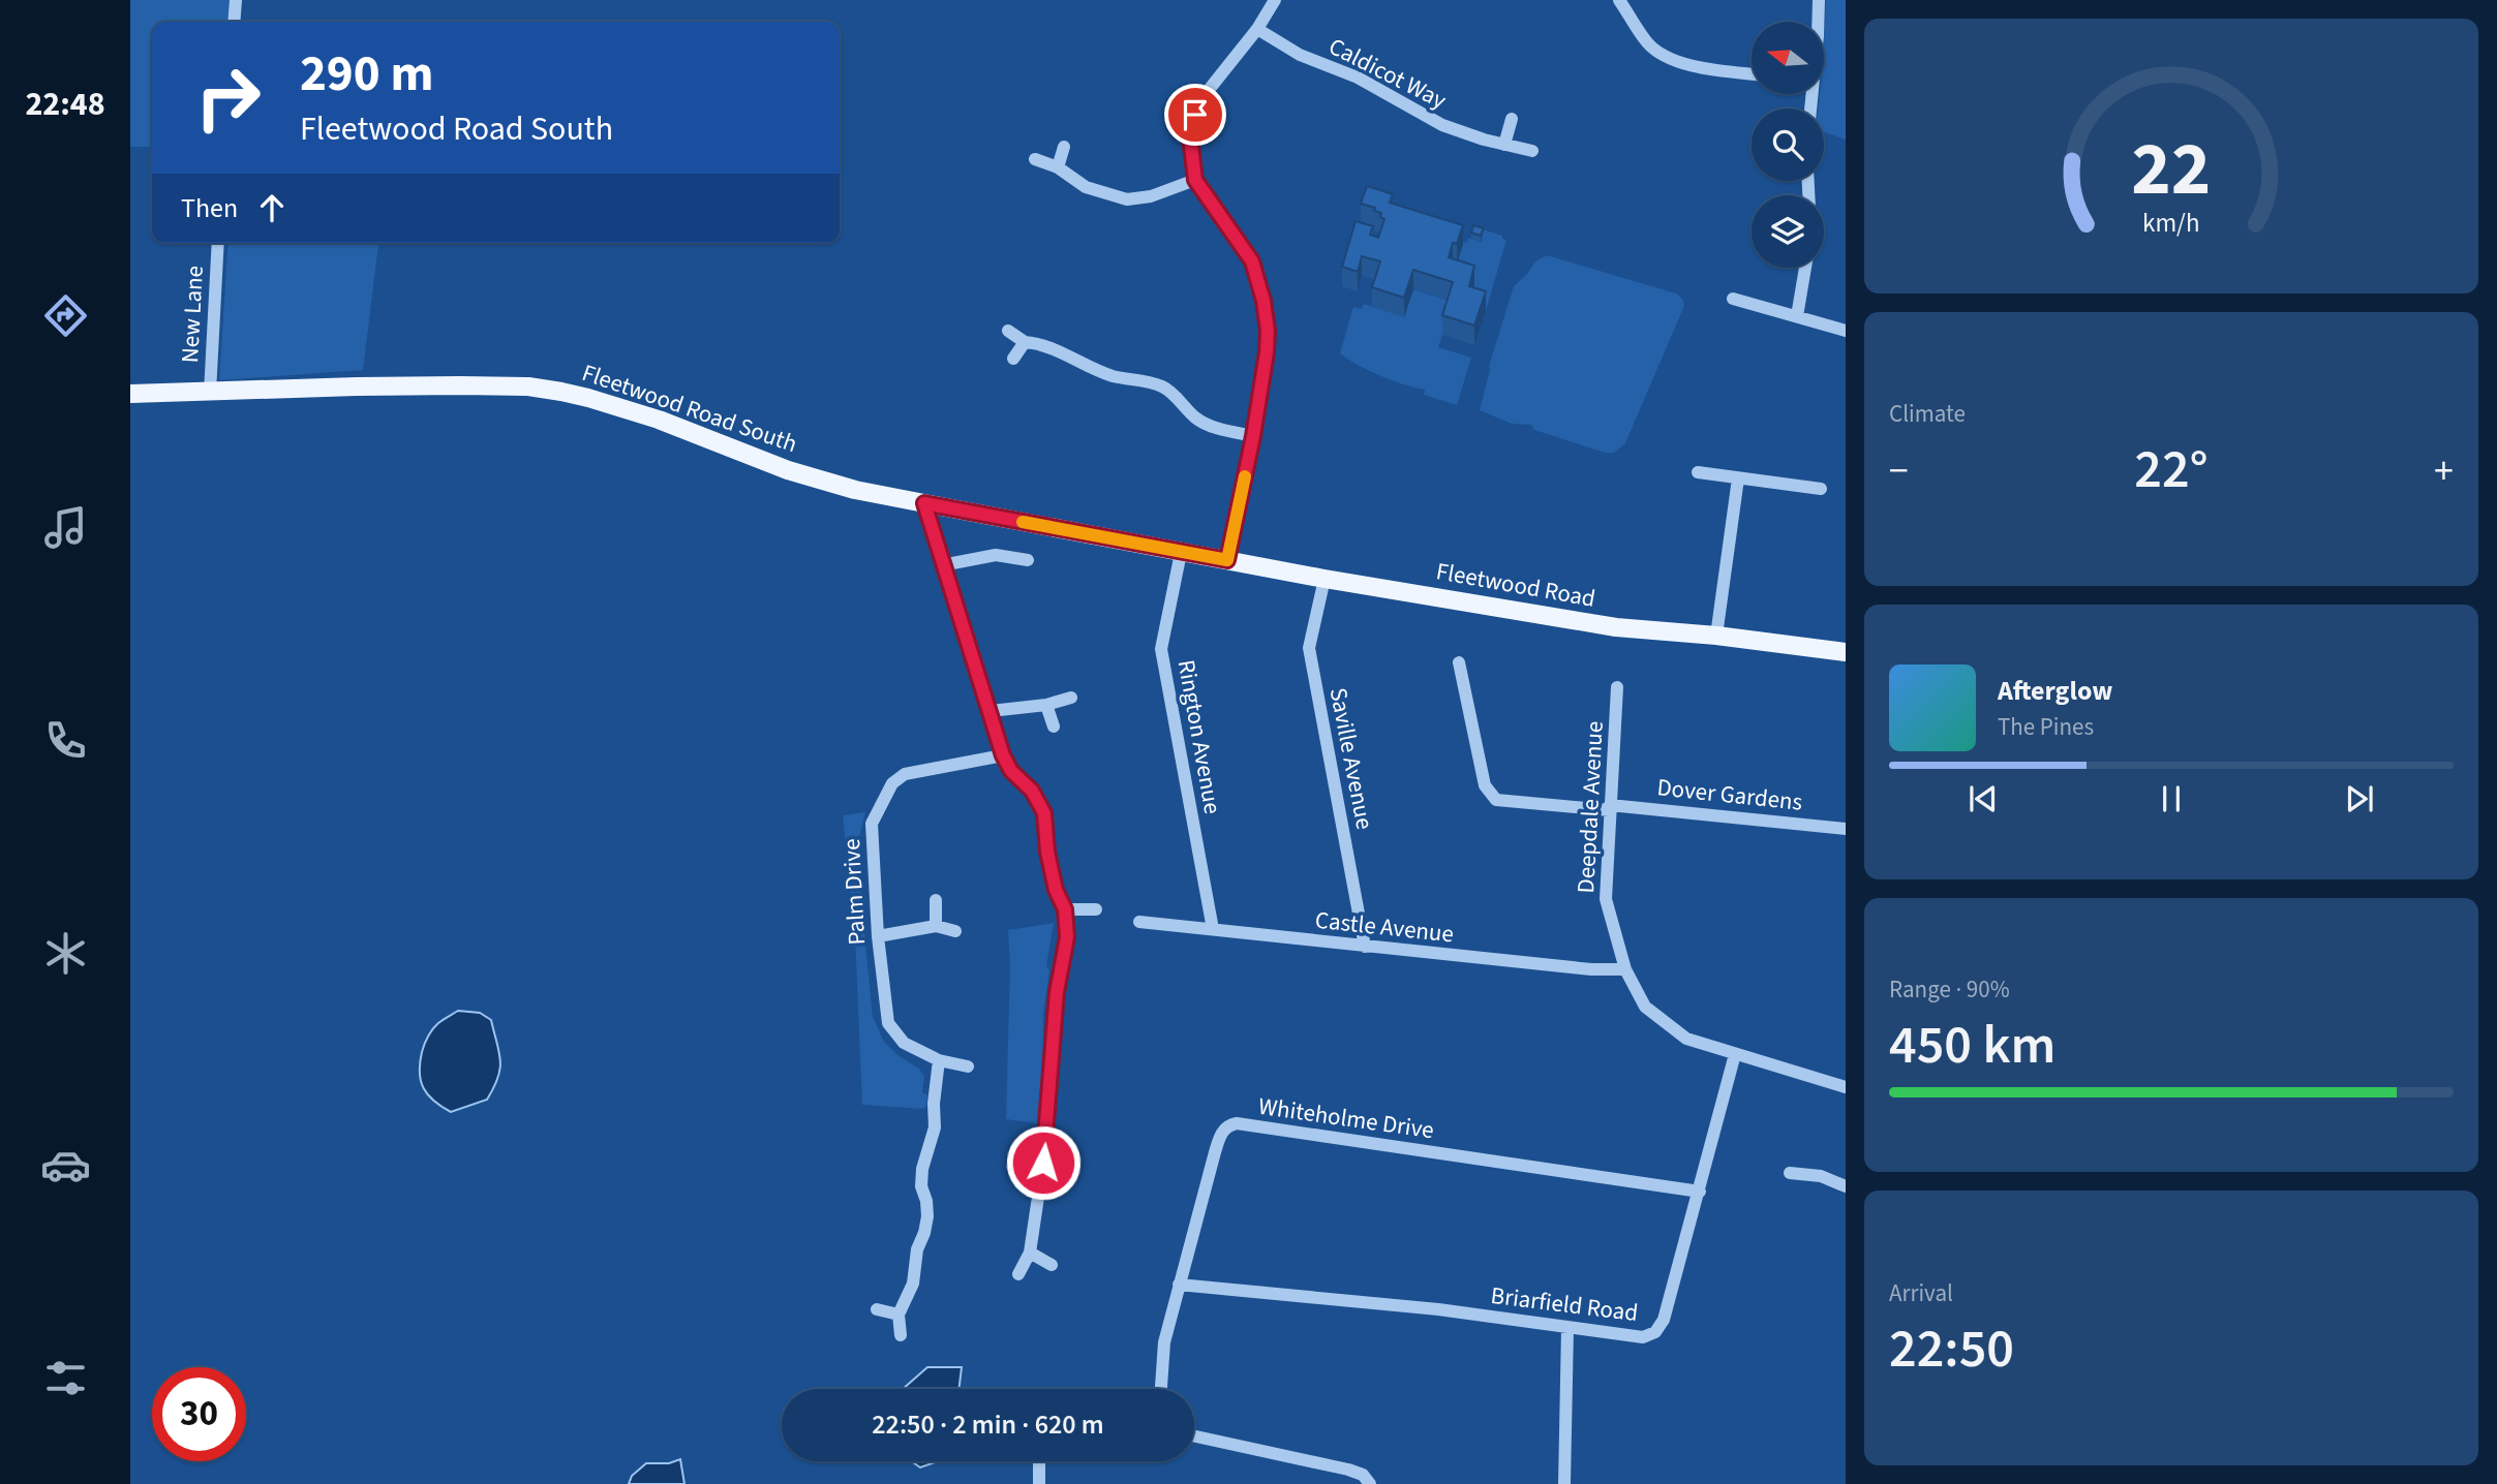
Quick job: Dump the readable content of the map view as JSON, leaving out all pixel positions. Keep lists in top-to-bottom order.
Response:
{
  "streets": {
    "main road": ["Fleetwood Road South", "Fleetwood Road"],
    "street": [
      "Caldicot Way",
      "New Lane",
      "Rington Avenue",
      "Saville Avenue",
      "Dover Gardens",
      "Deepdale Avenue",
      "Palm Drive",
      "Castle Avenue",
      "Whiteholme Drive",
      "Briarfield Road"
    ]
  },
  "crossings": [
    ["New Lane", "Fleetwood Road South"],
    ["Fleetwood Road South", "Fleetwood Road"],
    ["Fleetwood Road South", "Rington Avenue"],
    ["Fleetwood Road", "Rington Avenue"],
    ["Fleetwood Road", "Saville Avenue"],
    ["Rington Avenue", "Castle Avenue"],
    ["Saville Avenue", "Castle Avenue"],
    ["Dover Gardens", "Deepdale Avenue"],
    ["Deepdale Avenue", "Castle Avenue"],
    ["Deepdale Avenue", "Briarfield Road"],
    ["Whiteholme Drive", "Briarfield Road"]
  ],
  "north": "left",
  "page": {
    "tabs": "22:48",
    "turn": ["290 m", "Fleetwood Road South"],
    "then": "Then",
    "tile": [
      "Climate",
      ["Range · 90%", "450 km"],
      ["Arrival", "22:50"]
    ],
    "heat": ["−", "22°", "+"],
    "song": ["Afterglow", "The Pines"],
    "limit": "30",
    "trip": "22:50 · 2 min · 620 m",
    "gauge": ["22", "km/h"]
  }
}
